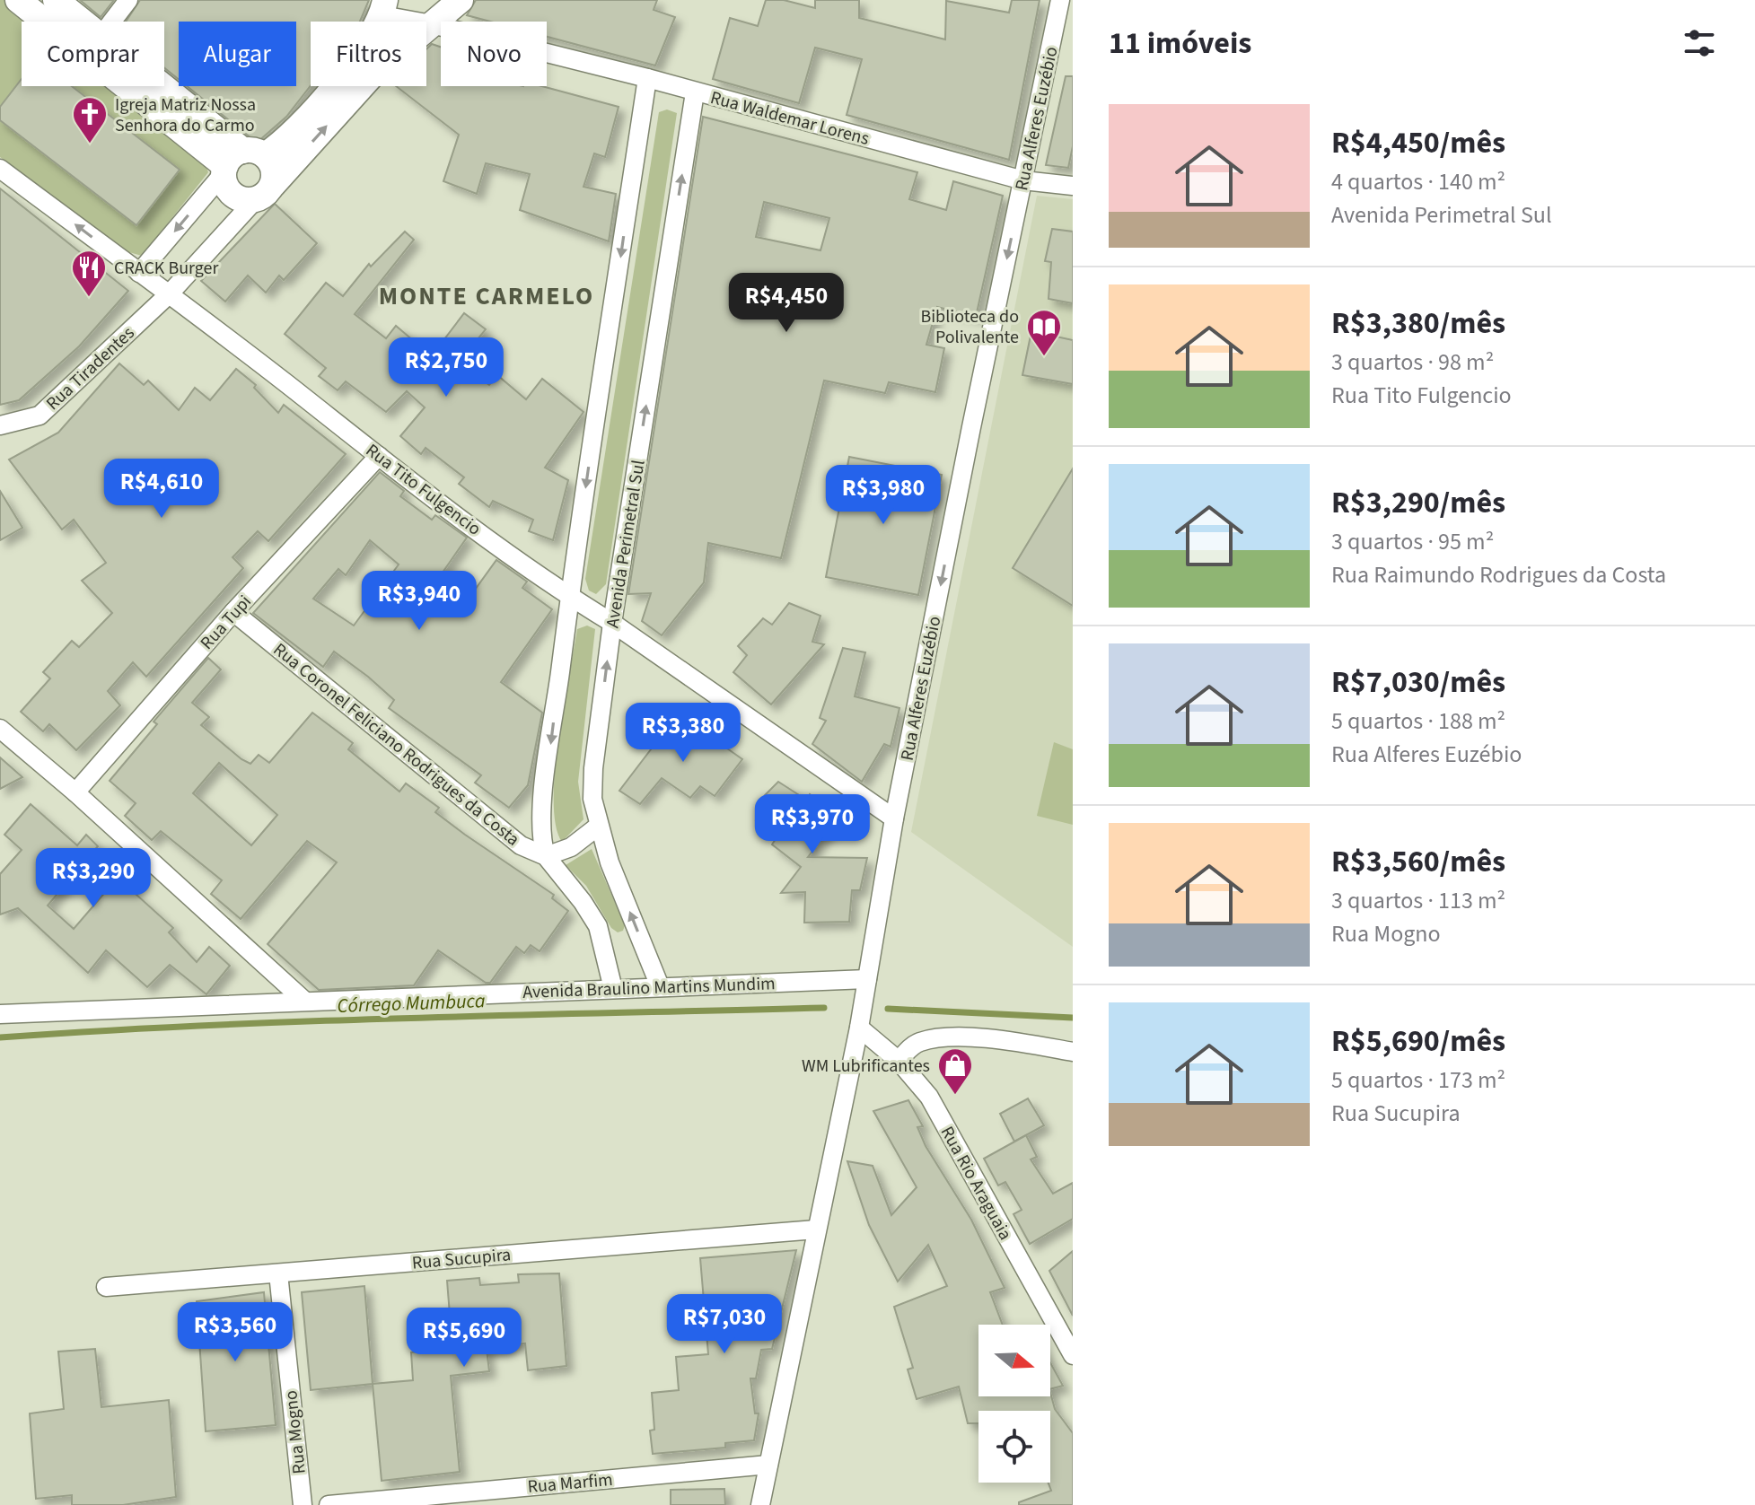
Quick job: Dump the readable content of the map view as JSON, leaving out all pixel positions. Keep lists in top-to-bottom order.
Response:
{
  "streets": {
    "street": [
      "Rua Waldemar Lorens",
      "Rua Alferes Euzébio",
      "Rua Tiradentes",
      "Rua Tito Fulgencio",
      "Avenida Perimetral Sul",
      "Rua Tupi",
      "Rua Coronel Feliciano Rodrigues da Costa",
      "Avenida Braulino Martins Mundim",
      "Rua Rio Araguaia",
      "Rua Sucupira",
      "Rua Mogno",
      "Rua Marfim"
    ]
  },
  "crossings": [
    ["Rua Waldemar Lorens", "Rua Alferes Euzébio"],
    ["Rua Waldemar Lorens", "Avenida Perimetral Sul"],
    ["Rua Alferes Euzébio", "Rua Tito Fulgencio"],
    ["Rua Alferes Euzébio", "Avenida Braulino Martins Mundim"],
    ["Rua Alferes Euzébio", "Rua Rio Araguaia"],
    ["Rua Alferes Euzébio", "Rua Sucupira"],
    ["Rua Alferes Euzébio", "Rua Marfim"],
    ["Rua Tiradentes", "Rua Tito Fulgencio"],
    ["Rua Tito Fulgencio", "Avenida Perimetral Sul"],
    ["Rua Tito Fulgencio", "Rua Tupi"],
    ["Avenida Perimetral Sul", "Avenida Braulino Martins Mundim"],
    ["Rua Tupi", "Rua Coronel Feliciano Rodrigues da Costa"],
    ["Rua Coronel Feliciano Rodrigues da Costa", "Avenida Braulino Martins Mundim"],
    ["Rua Sucupira", "Rua Mogno"]
  ],
  "one_way": ["Rua Alferes Euzébio"],
  "districts": ["MONTE CARMELO"],
  "water": ["Córrego Mumbuca"],
  "places": {
    "church": ["Igreja Matriz Nossa Senhora do Carmo"],
    "restaurant": ["CRACK Burger"],
    "library": ["Biblioteca do Polivalente"],
    "shop": ["WM Lubrificantes"]
  },
  "north": "right",
  "page": {
    "heading": "11 imóveis",
    "chip": [
      "Comprar",
      "Alugar",
      "Filtros",
      "Novo"
    ],
    "list": [
      {
        "name": "R$4,450/mês",
        "note": "4 quartos · 140 m² · Avenida Perimetral Sul"
      },
      {
        "name": "R$3,380/mês",
        "note": "3 quartos · 98 m² · Rua Tito Fulgencio"
      },
      {
        "name": "R$3,290/mês",
        "note": "3 quartos · 95 m² · Rua Raimundo Rodrigues da Costa"
      },
      {
        "name": "R$7,030/mês",
        "note": "5 quartos · 188 m² · Rua Alferes Euzébio"
      },
      {
        "name": "R$3,560/mês",
        "note": "3 quartos · 113 m² · Rua Mogno"
      },
      {
        "name": "R$5,690/mês",
        "note": "5 quartos · 173 m² · Rua Sucupira"
      }
    ],
    "price": [
      "R$4,450",
      "R$2,750",
      "R$4,610",
      "R$3,980",
      "R$3,940",
      "R$3,380",
      "R$3,970",
      "R$3,290",
      "R$7,030",
      "R$3,560",
      "R$5,690"
    ]
  }
}
